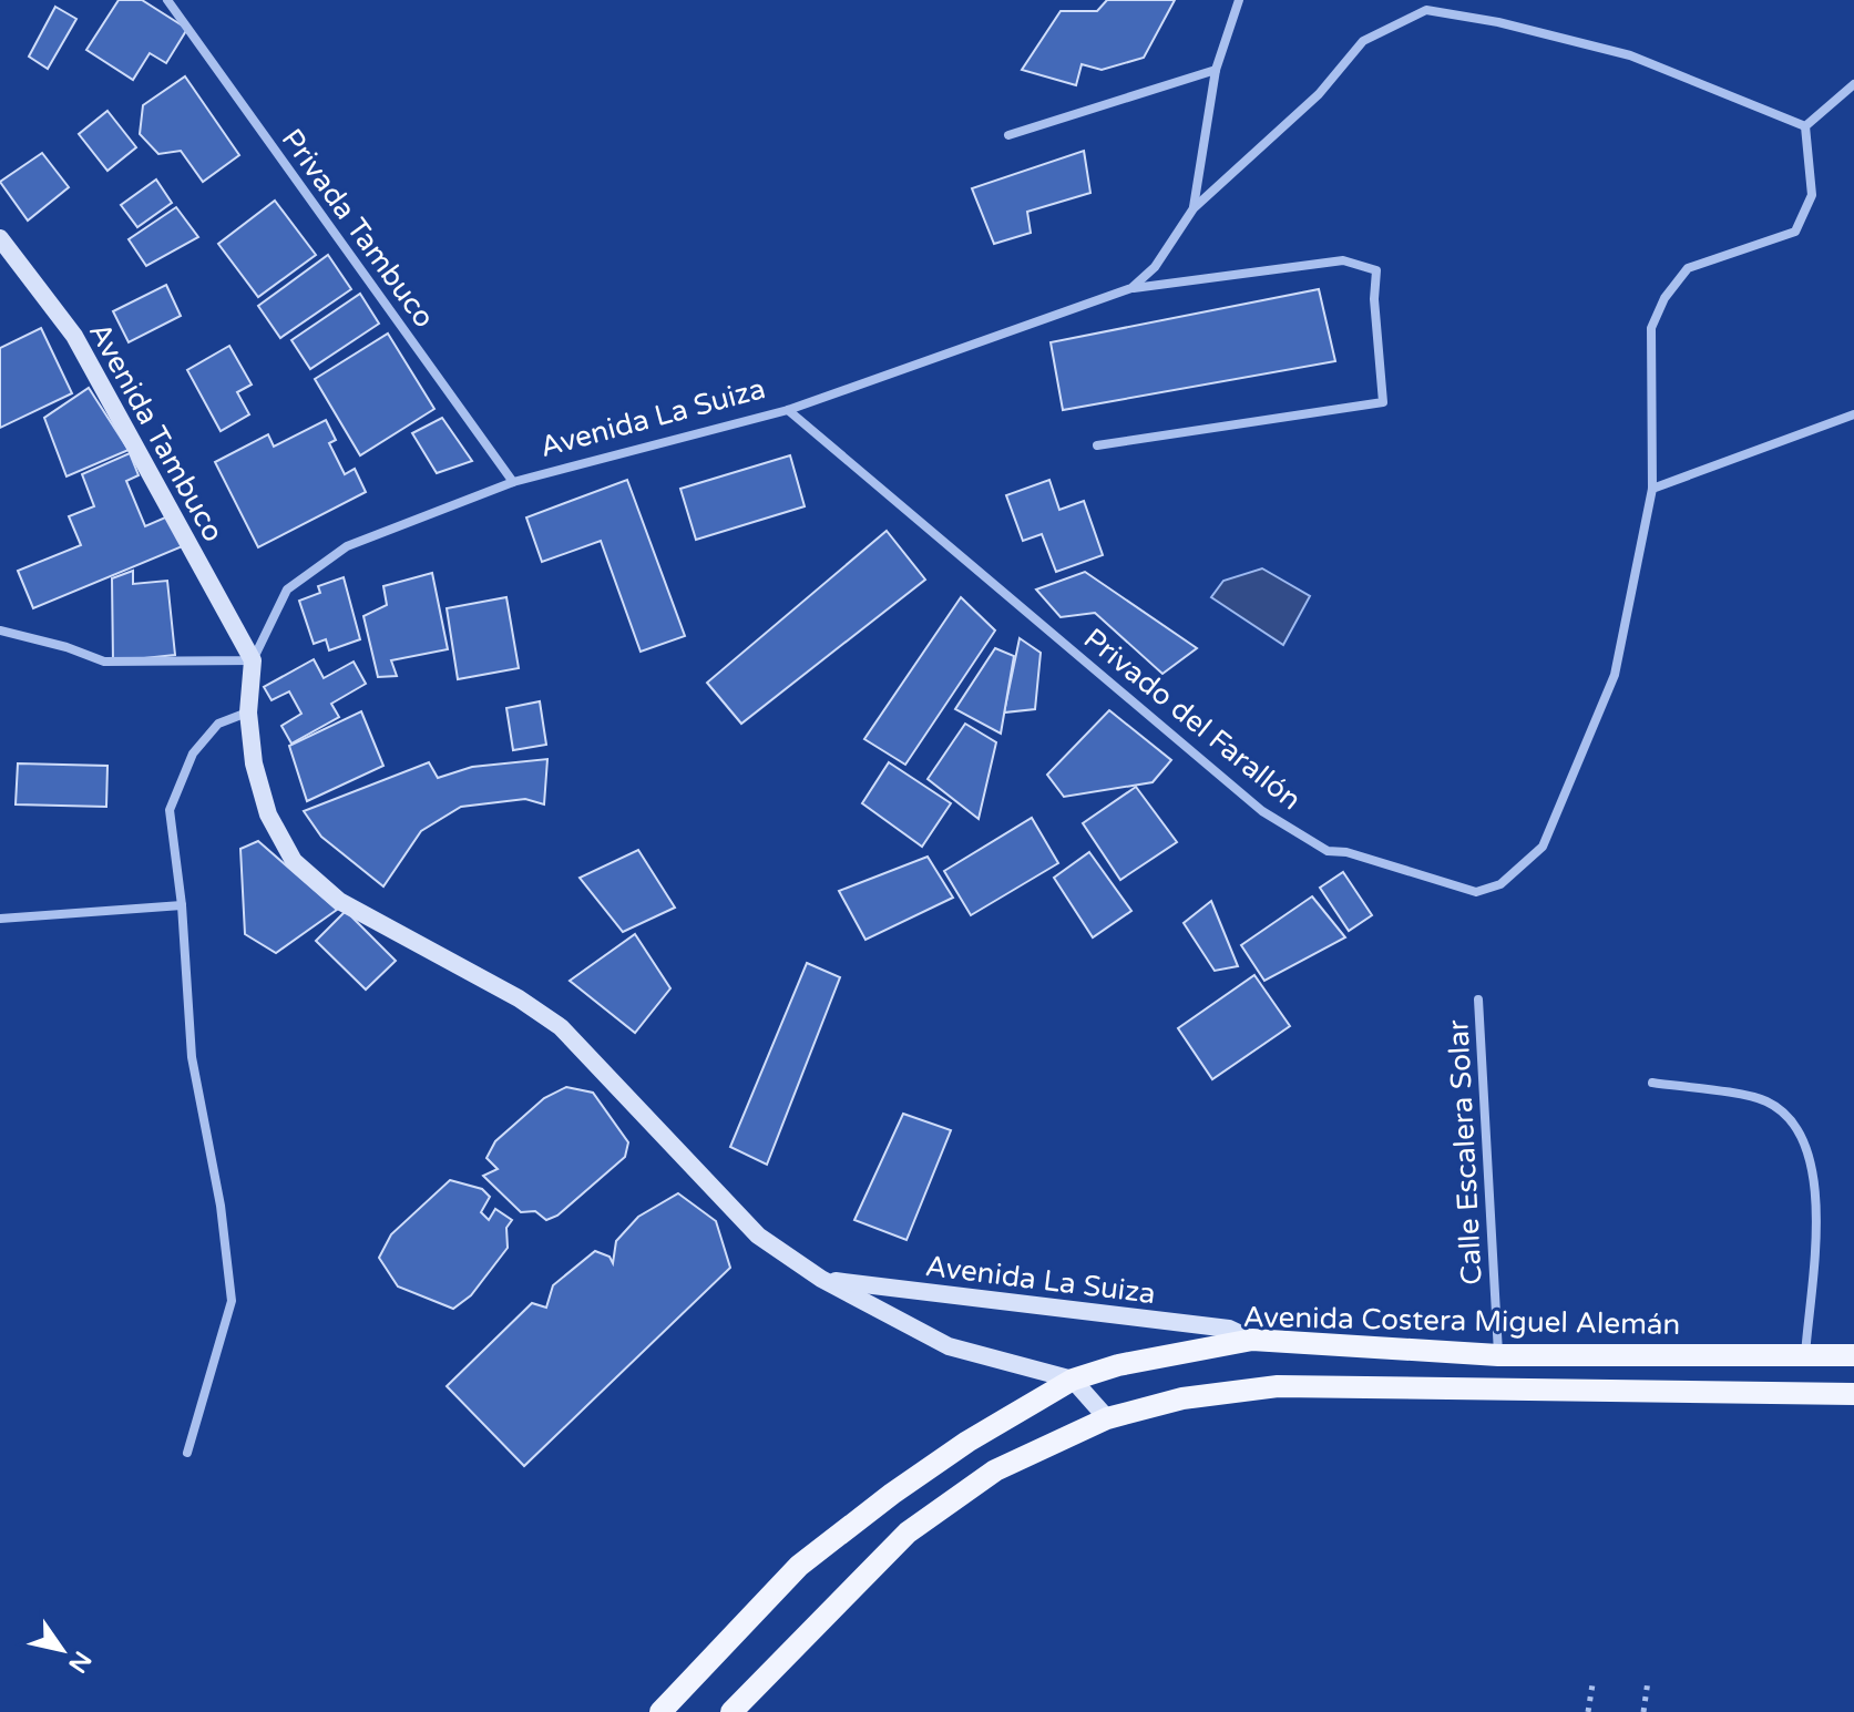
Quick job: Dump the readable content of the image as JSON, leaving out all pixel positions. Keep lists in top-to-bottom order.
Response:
{
  "streets": {
    "main road": ["Avenida Costera Miguel Alemán"],
    "street": [
      "Privada Tambuco",
      "Avenida La Suiza",
      "Avenida Tambuco",
      "Privado del Farallón",
      "Calle Escalera Solar"
    ]
  },
  "crossings": [
    ["Privada Tambuco", "Avenida La Suiza"],
    ["Avenida La Suiza", "Avenida Tambuco"],
    ["Avenida La Suiza", "Privado del Farallón"],
    ["Avenida La Suiza", "Avenida Costera Miguel Alemán"],
    ["Calle Escalera Solar", "Avenida Costera Miguel Alemán"]
  ],
  "north": "bottom right"
}
